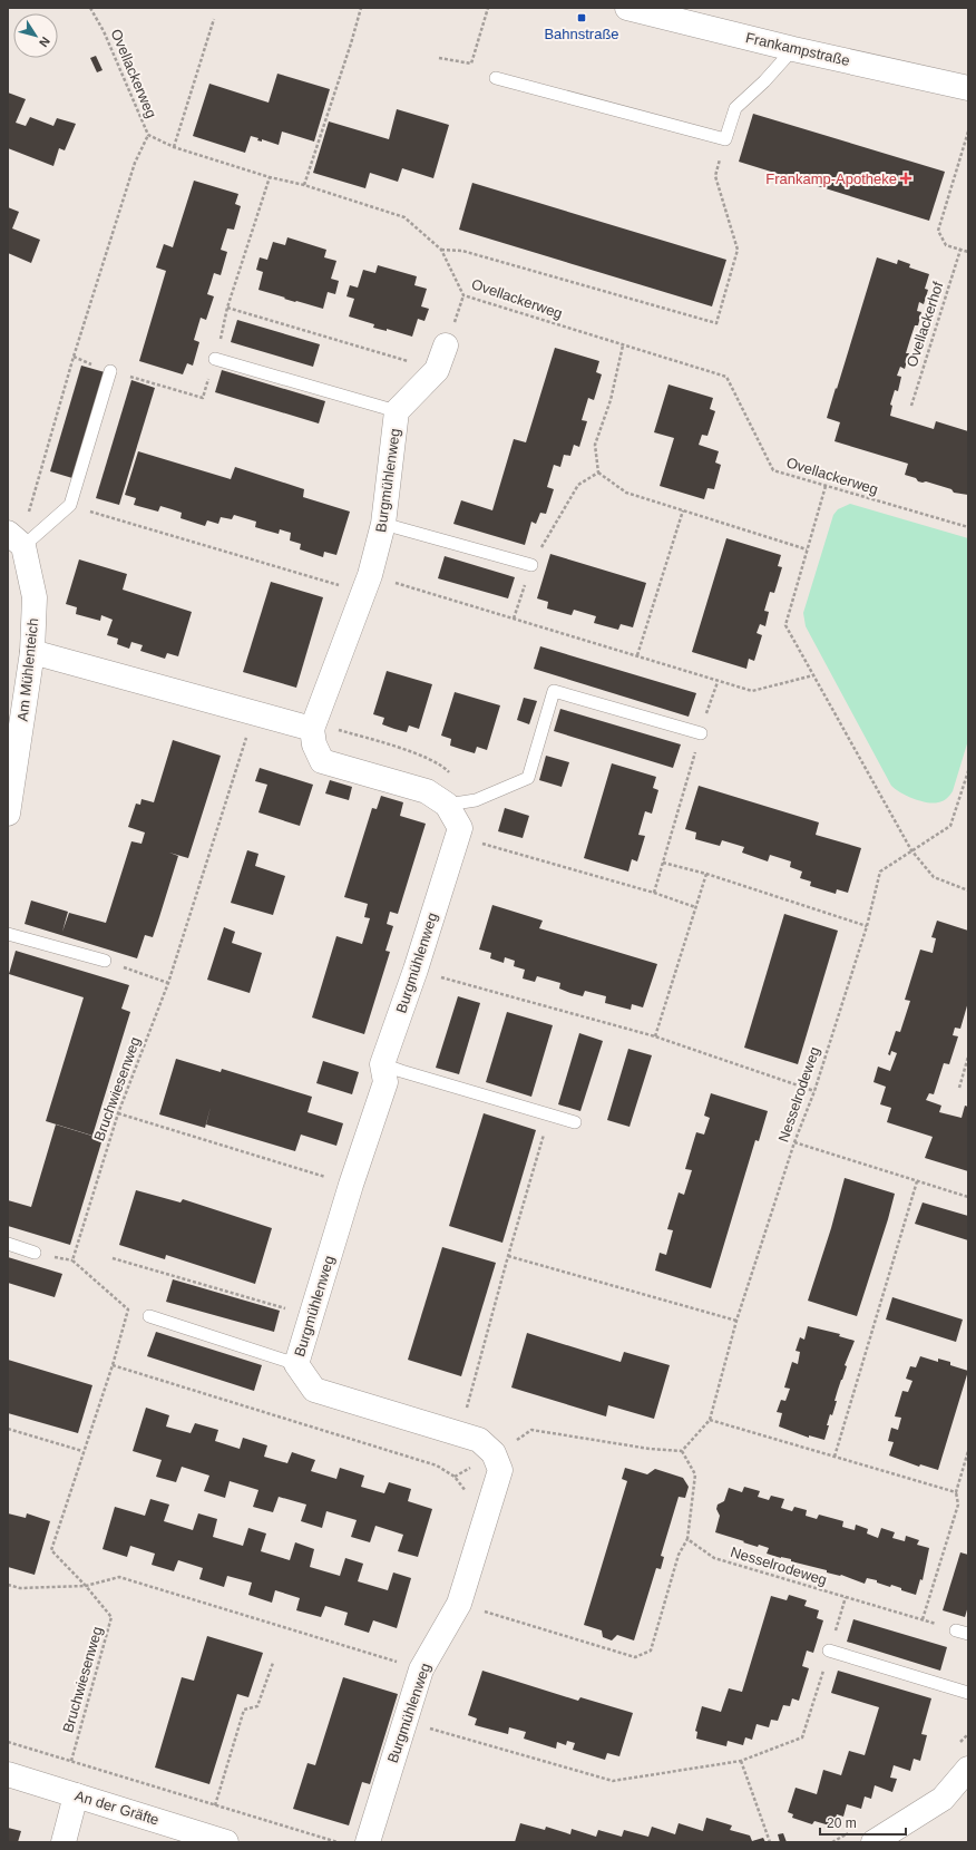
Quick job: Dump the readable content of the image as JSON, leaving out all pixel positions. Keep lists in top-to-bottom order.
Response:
{
  "streets": {
    "street": [
      "Frankampstraße",
      "Burgmühlenweg",
      "Am Mühlenteich",
      "An der Gräfte"
    ],
    "path": [
      "Ovellackerweg",
      "Ovellackerhof",
      "Bruchwiesenweg",
      "Nesselrodeweg"
    ]
  },
  "places": {
    "transit": ["Bahnstraße"],
    "health": ["Frankamp-Apotheke"]
  },
  "scale_bar": "20 m",
  "north": "bottom right"
}
